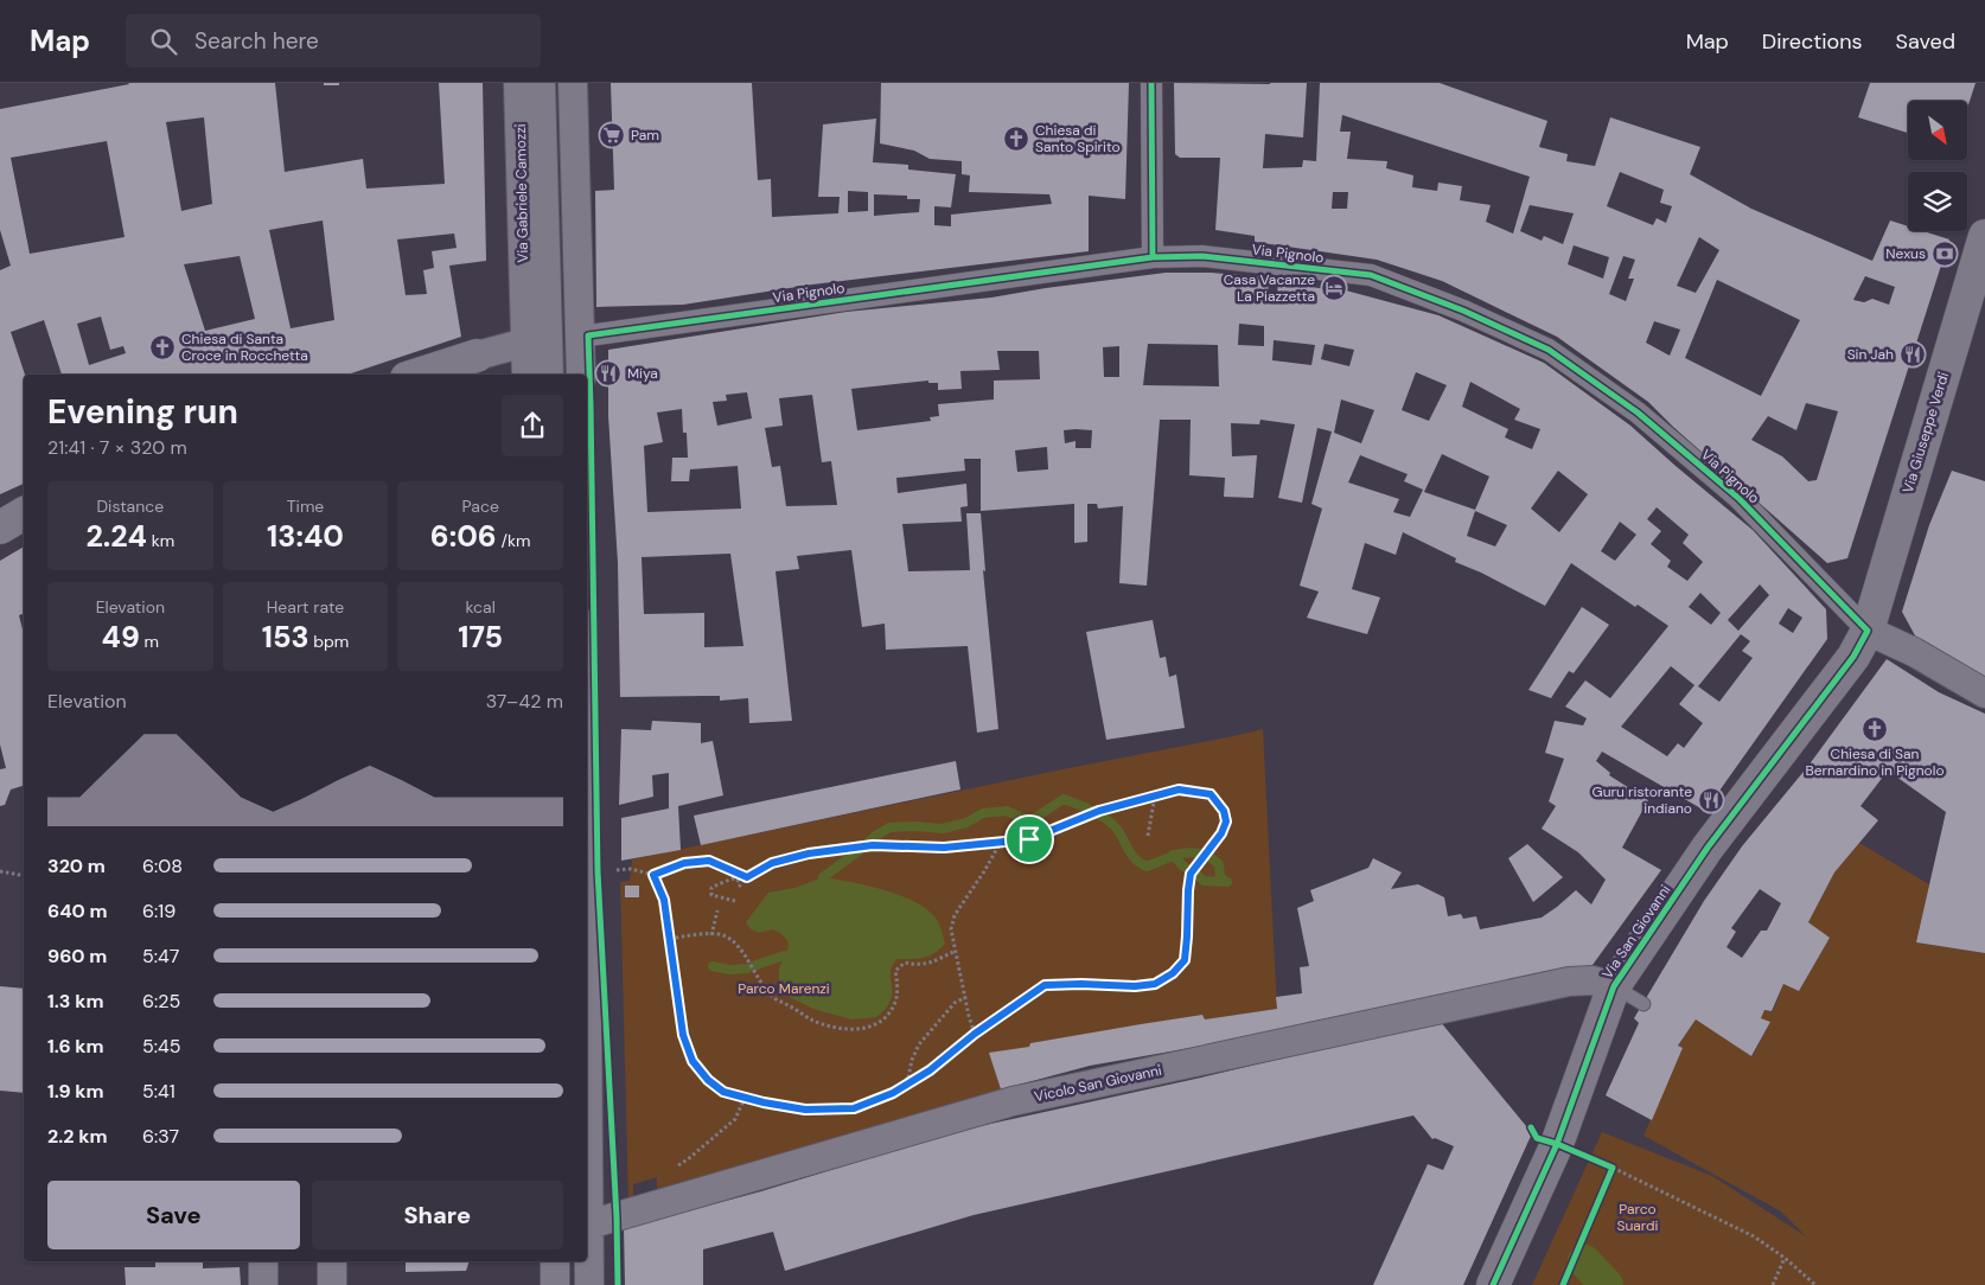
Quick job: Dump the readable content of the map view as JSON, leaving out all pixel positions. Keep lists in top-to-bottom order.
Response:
{
  "streets": {
    "street": [
      "Via Gabriele Camozzi",
      "Via Pignolo",
      "Via Giuseppe Verdi",
      "Via San Giovanni",
      "Vicolo San Giovanni"
    ]
  },
  "crossings": [
    ["Via Pignolo", "Via Giuseppe Verdi"],
    ["Via Pignolo", "Via San Giovanni"],
    ["Via Giuseppe Verdi", "Via San Giovanni"],
    ["Via San Giovanni", "Vicolo San Giovanni"]
  ],
  "parks": ["Parco Marenzi", "Parco Suardi"],
  "places": {
    "supermarket": ["Pam"],
    "church": ["Chiesa di Santo Spirito", "Chiesa di Santa Croce in Rocchetta", "Chiesa di San Bernardino in Pignolo"],
    "bank": ["Nexus"],
    "hotel": ["Casa Vacanze La Piazzetta"],
    "restaurant": ["Sin Jah", "Miya", "Guru ristorante indiano"]
  },
  "north": "bottom right",
  "page": {
    "header": "Map",
    "search": "Search here",
    "nav": ["Map", "Directions", "Saved"],
    "heading": ["Evening run", "21:41 · 7 × 320 m"],
    "stats": [
      ["Distance", "2.24 km"],
      ["Time", "13:40"],
      ["Pace", "6:06 /km"],
      ["Elevation", "49 m"],
      ["Heart rate", "153 bpm"],
      ["kcal", "175"]
    ],
    "chart": ["Elevation", "37–42 m"],
    "list": [
      {
        "name": "320 m",
        "note": "6:08"
      },
      {
        "name": "640 m",
        "note": "6:19"
      },
      {
        "name": "960 m",
        "note": "5:47"
      },
      {
        "name": "1.3 km",
        "note": "6:25"
      },
      {
        "name": "1.6 km",
        "note": "5:45"
      },
      {
        "name": "1.9 km",
        "note": "5:41"
      },
      {
        "name": "2.2 km",
        "note": "6:37"
      }
    ],
    "buttons": ["Save", "Share"]
  }
}
